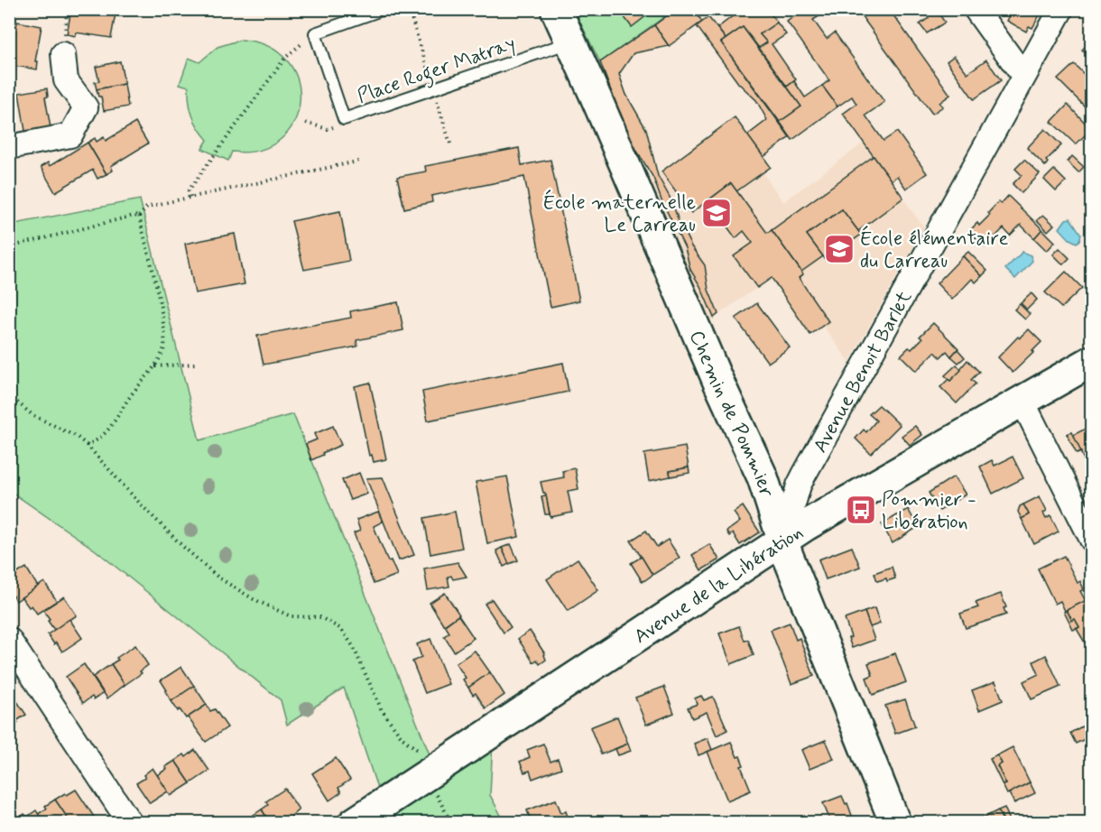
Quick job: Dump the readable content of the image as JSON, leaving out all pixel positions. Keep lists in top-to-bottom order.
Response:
{
  "streets": {
    "street": ["Avenue Benoit Barlet", "Chemin de Pommier", "Avenue de la Libération"],
    "lane": ["Place Roger Matray"]
  },
  "crossings": [
    ["Place Roger Matray", "Chemin de Pommier"],
    ["Avenue Benoit Barlet", "Chemin de Pommier"],
    ["Avenue Benoit Barlet", "Avenue de la Libération"],
    ["Chemin de Pommier", "Avenue de la Libération"]
  ],
  "places": {
    "school or university": ["École maternelle Le Carreau", "École élémentaire du Carreau"],
    "bus stop": ["Pommier - Libération"]
  }
}
